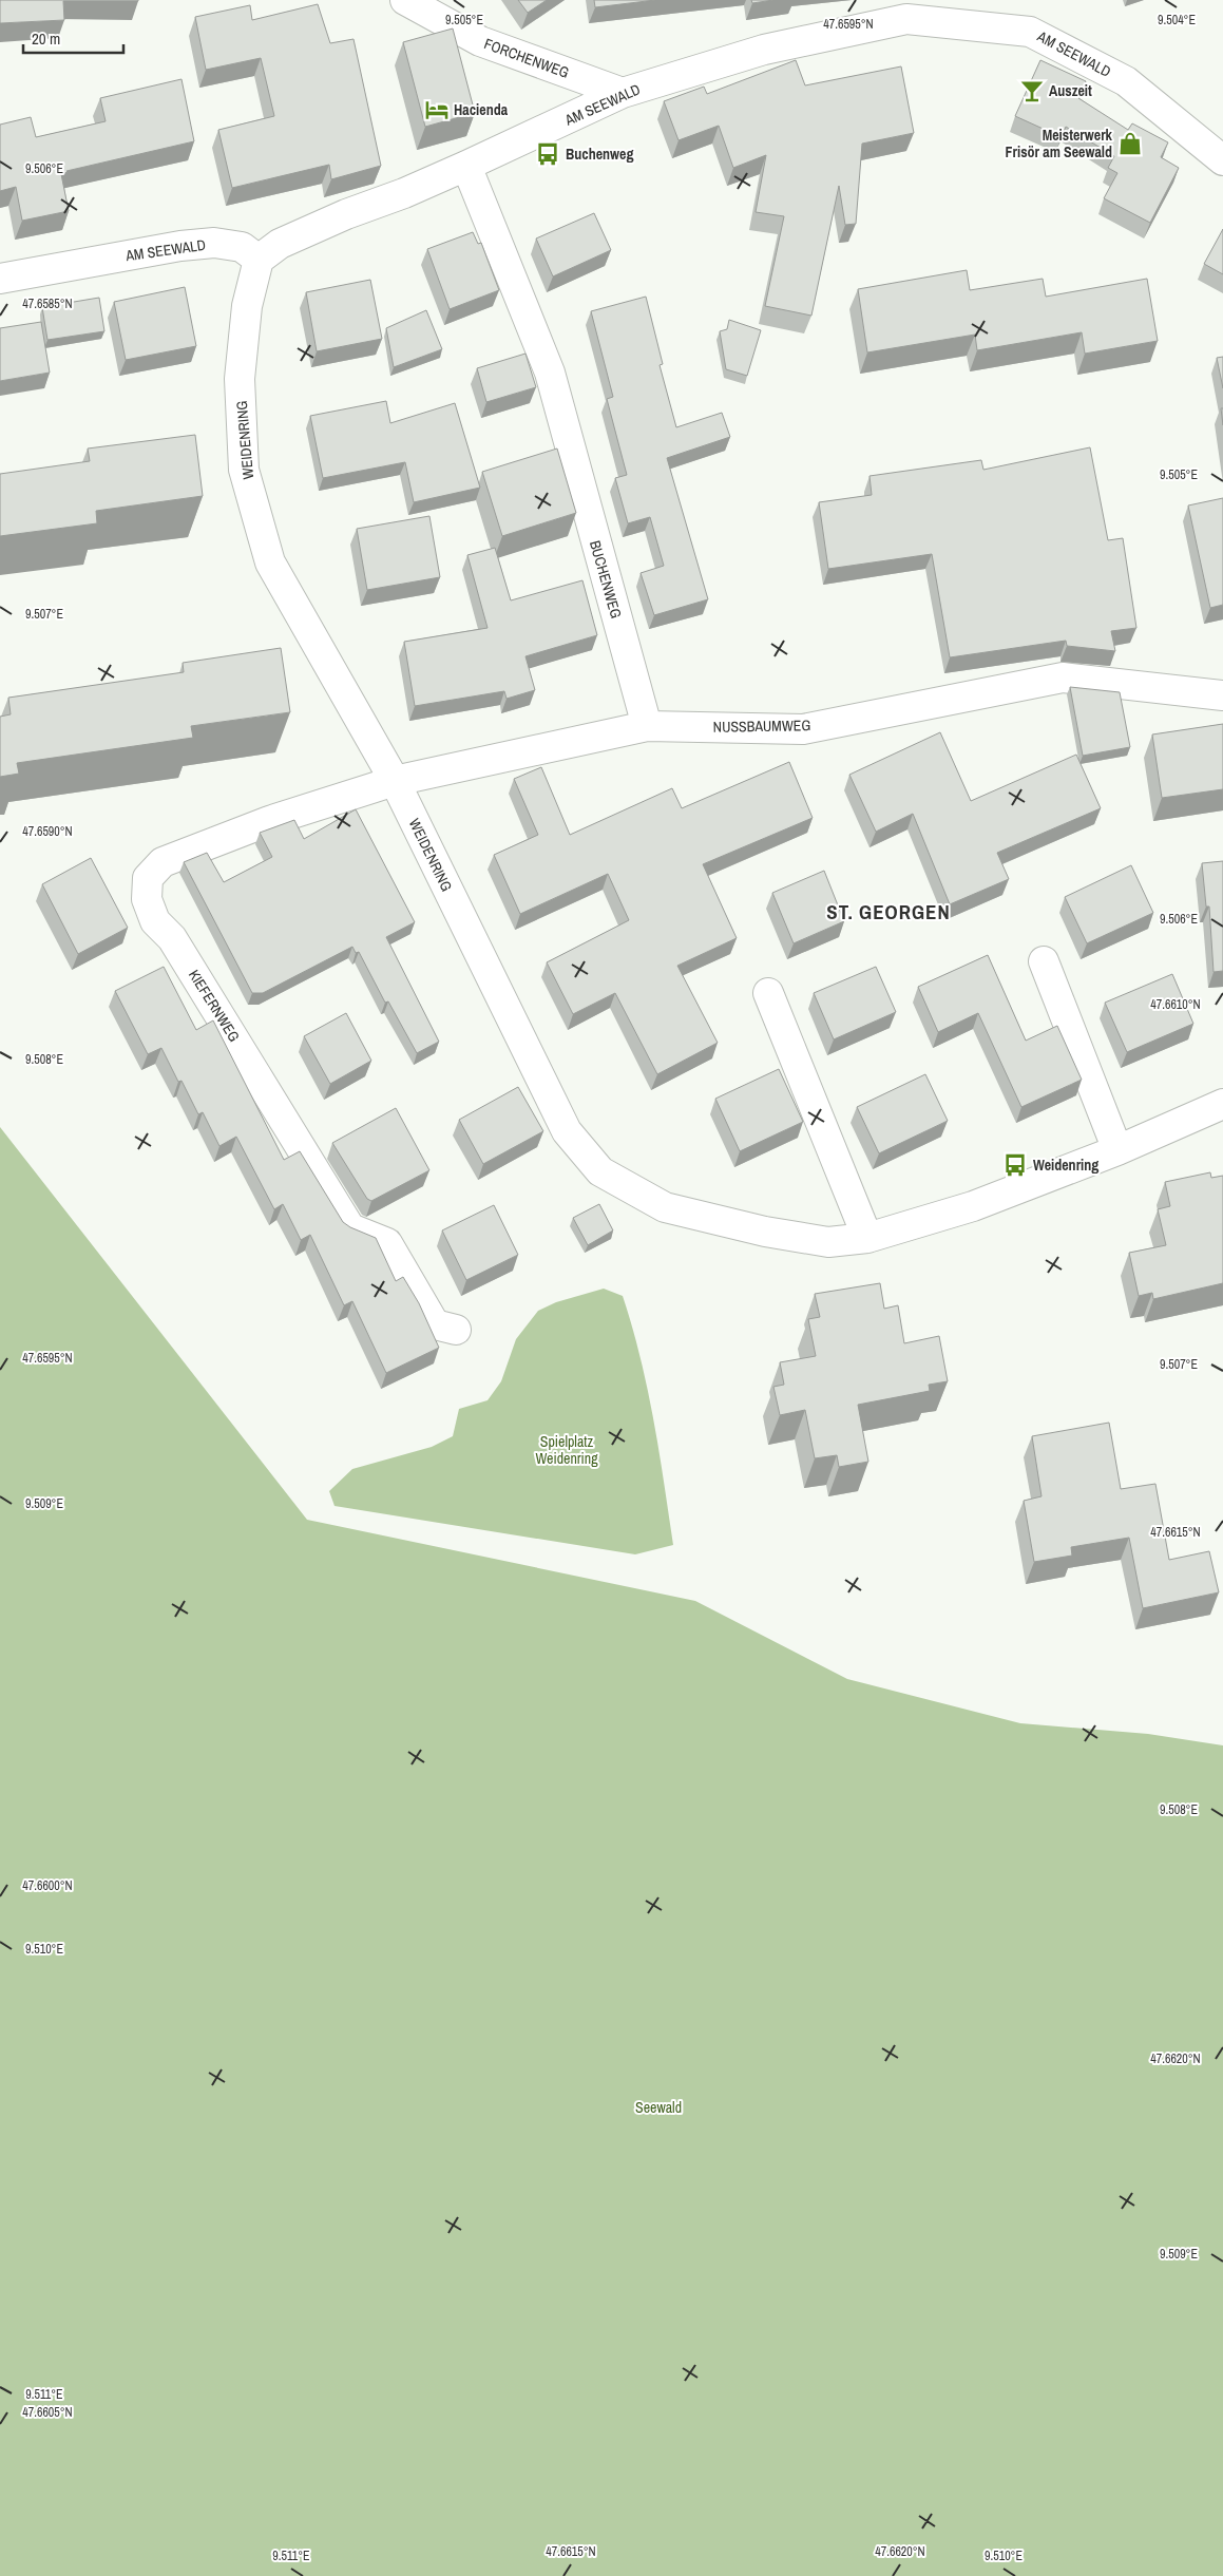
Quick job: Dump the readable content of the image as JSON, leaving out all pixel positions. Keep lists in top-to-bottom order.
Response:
{
  "streets": {
    "street": [
      "AM SEEWALD",
      "FORCHENWEG",
      "WEIDENRING",
      "BUCHENWEG",
      "NUSSBAUMWEG",
      "KIEFERNWEG"
    ]
  },
  "crossings": [
    ["AM SEEWALD", "FORCHENWEG"],
    ["AM SEEWALD", "WEIDENRING"],
    ["AM SEEWALD", "BUCHENWEG"],
    ["WEIDENRING", "NUSSBAUMWEG"],
    ["WEIDENRING", "KIEFERNWEG"],
    ["BUCHENWEG", "NUSSBAUMWEG"],
    ["NUSSBAUMWEG", "KIEFERNWEG"]
  ],
  "districts": ["ST. GEORGEN"],
  "parks": ["Spielplatz Weidenring", "Seewald"],
  "places": {
    "bar": ["Auszeit"],
    "hotel": ["Hacienda"],
    "shop": ["Meisterwerk Frisör am Seewald"],
    "bus stop": ["Buchenweg", "Weidenring"]
  },
  "scale_bar": "20 m",
  "coordinates": [
    "9.504°E",
    "9.505°E",
    "47.6595°N",
    "9.506°E",
    "47.6585°N",
    "9.507°E",
    "47.6590°N",
    "47.6610°N",
    "9.508°E",
    "9.509°E",
    "47.6615°N",
    "47.6600°N",
    "9.510°E",
    "47.6620°N",
    "9.511°E",
    "47.6605°N"
  ]
}
